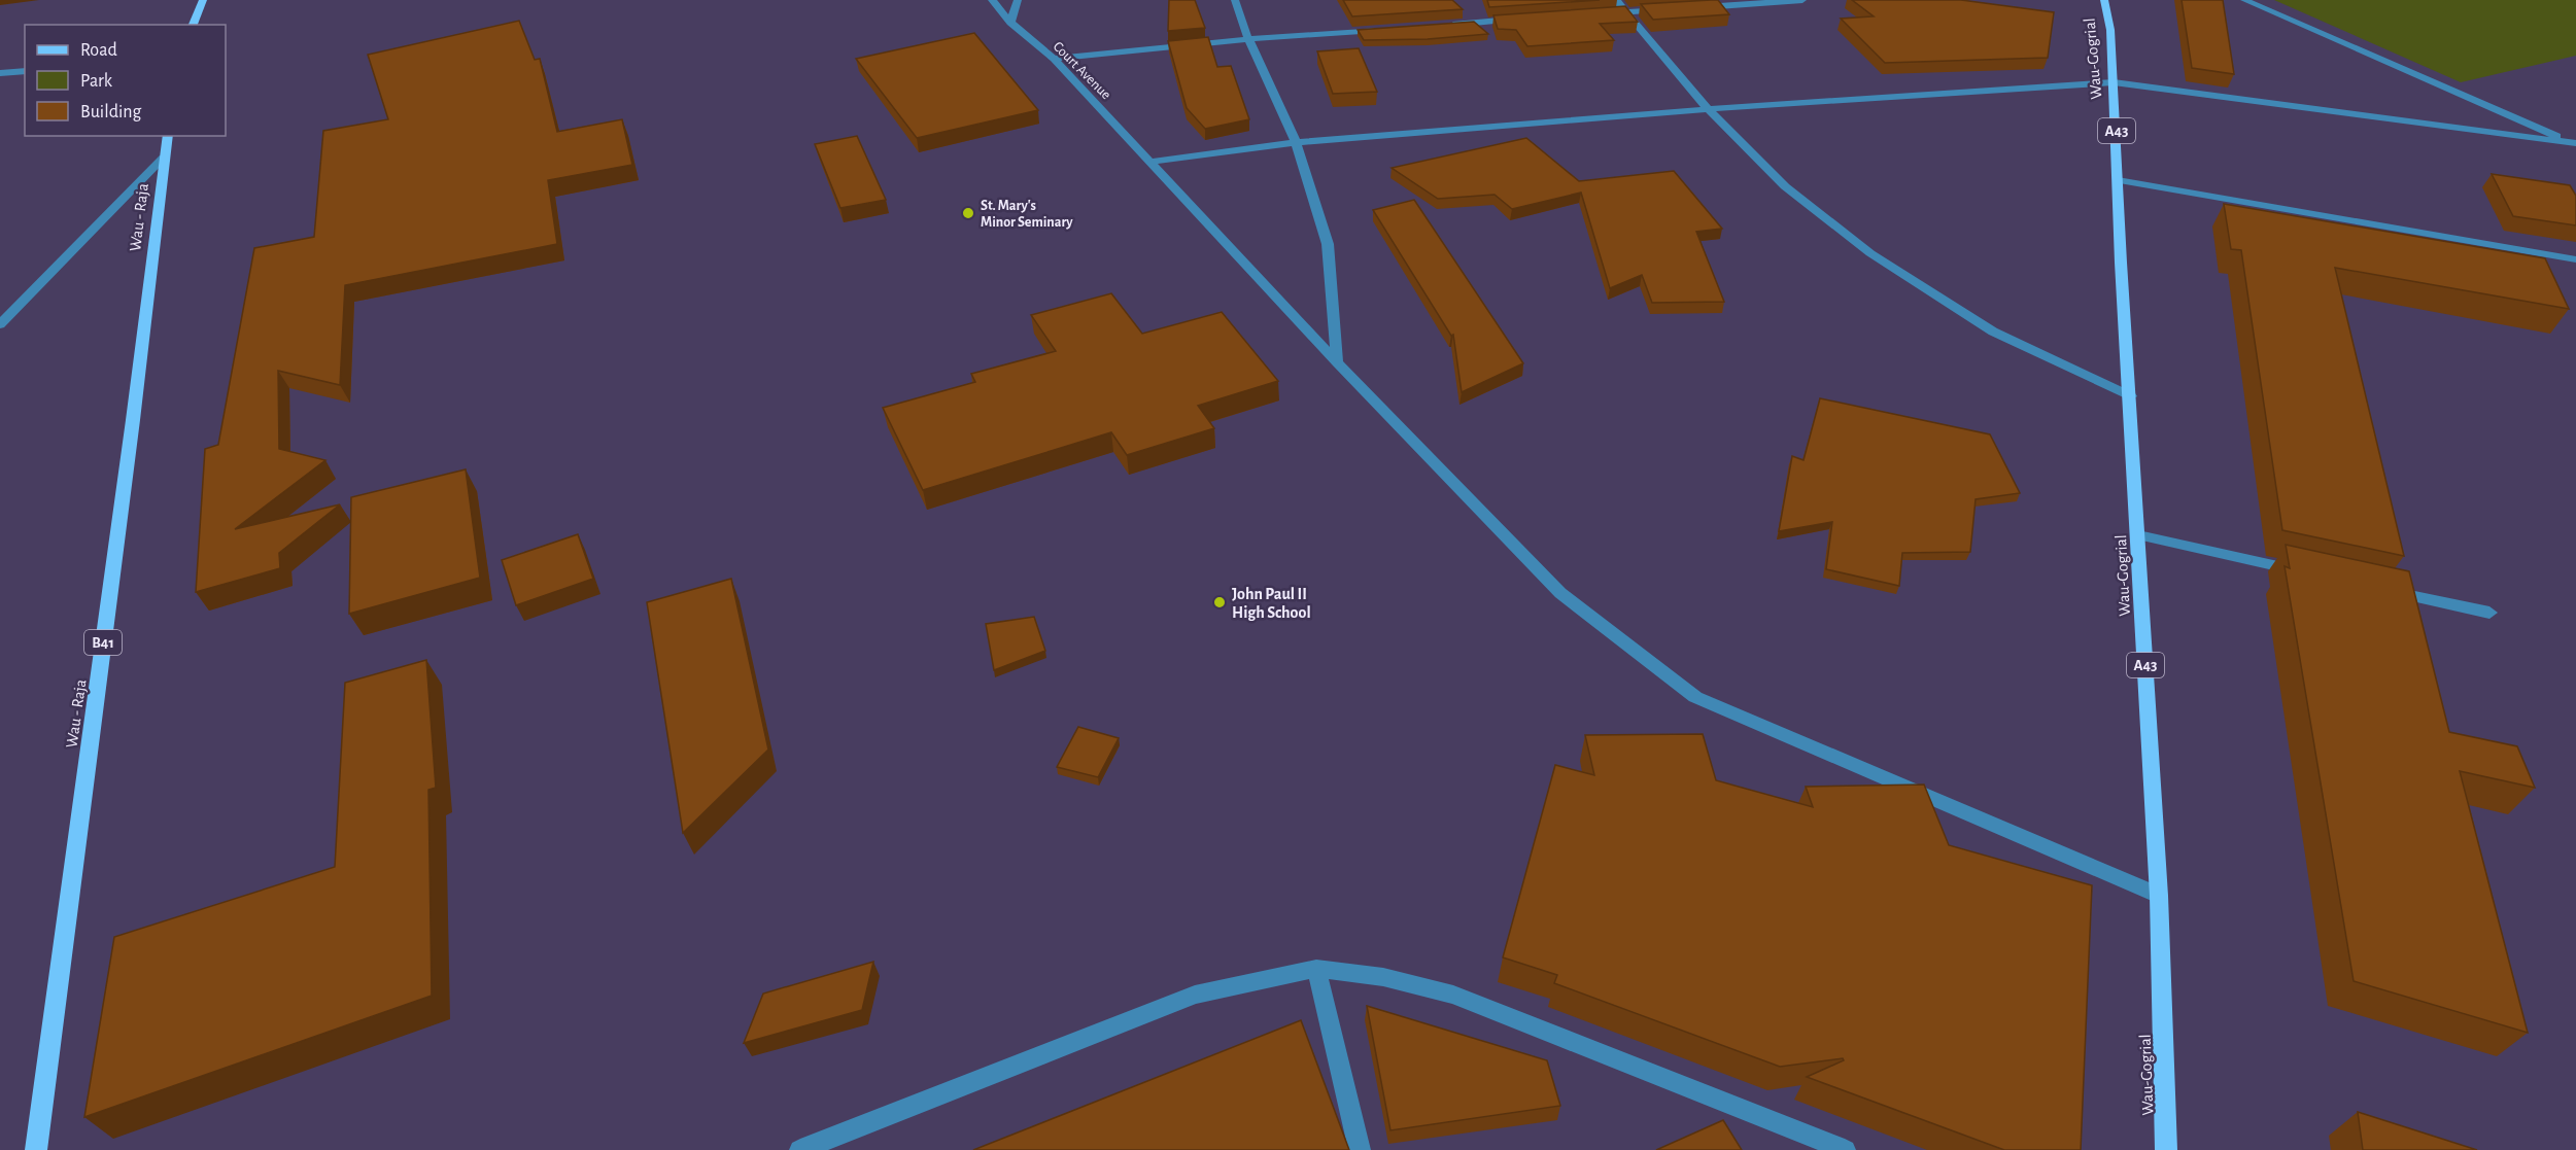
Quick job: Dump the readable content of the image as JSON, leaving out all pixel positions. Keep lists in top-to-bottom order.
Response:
{
  "streets": {
    "main road": [
      "Wau-Gogrial",
      "A43",
      "Wau - Raja",
      "B41"
    ],
    "street": ["Court Avenue"]
  },
  "crossings": [
    ["Wau-Gogrial", "Court Avenue"]
  ],
  "places": ["St. Mary's Minor Seminary", "John Paul II High School"],
  "legend": ["Road", "Park", "Building"]
}
